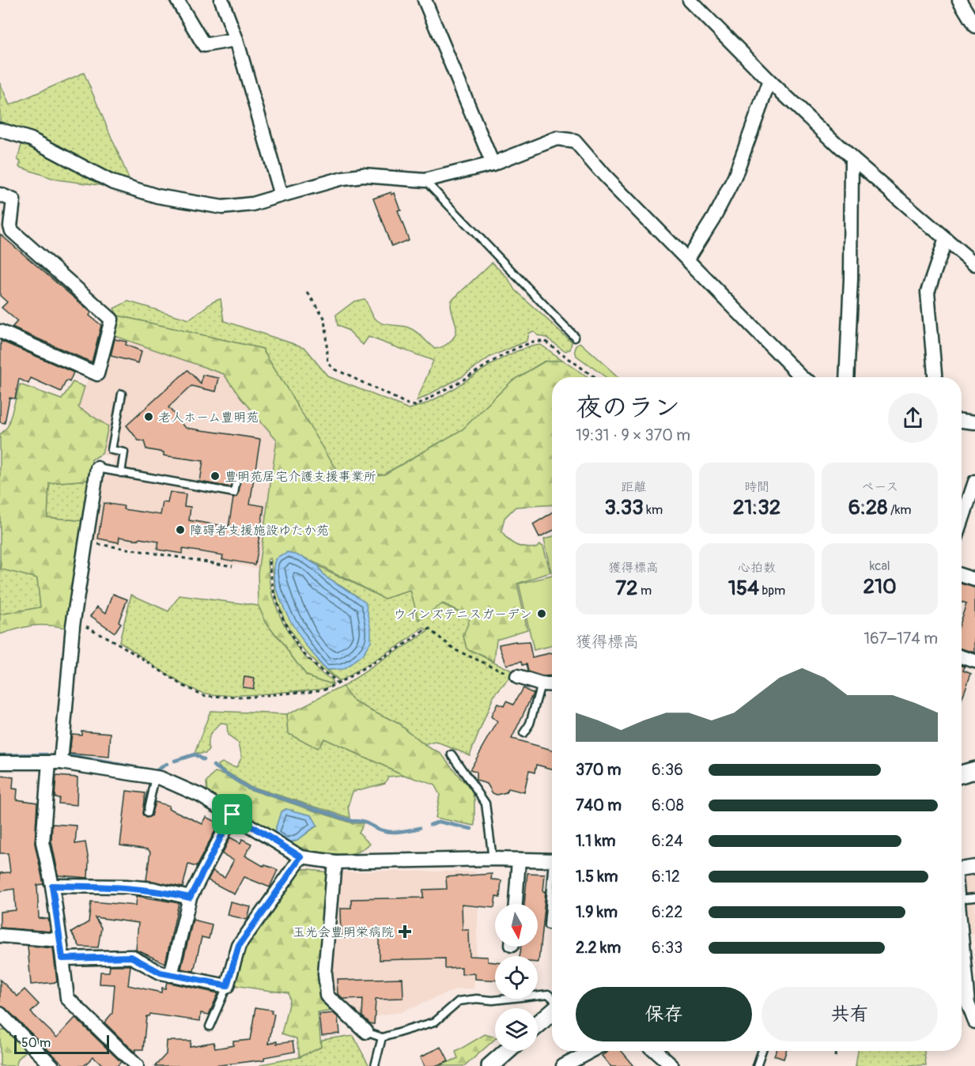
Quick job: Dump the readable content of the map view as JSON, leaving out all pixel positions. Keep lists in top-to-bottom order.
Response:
{
  "places": {
    "other": [
      "老人ホーム豊明苑",
      "豊明苑居宅介護支援事業所",
      "障碍者支援施設ゆたか苑",
      "ウインズテニスガーデン"
    ],
    "health": ["玉光会豊明栄病院"]
  },
  "scale_bar": "50 m",
  "north": "bottom",
  "page": {
    "heading": ["夜のラン", "19:31 · 9 × 370 m"],
    "stats": [
      ["距離", "3.33 km"],
      ["時間", "21:32"],
      ["ペース", "6:28 /km"],
      ["獲得標高", "72 m"],
      ["心拍数", "154 bpm"],
      ["kcal", "210"]
    ],
    "chart": ["獲得標高", "167–174 m"],
    "list": [
      {
        "name": "370 m",
        "note": "6:36"
      },
      {
        "name": "740 m",
        "note": "6:08"
      },
      {
        "name": "1.1 km",
        "note": "6:24"
      },
      {
        "name": "1.5 km",
        "note": "6:12"
      },
      {
        "name": "1.9 km",
        "note": "6:22"
      },
      {
        "name": "2.2 km",
        "note": "6:33"
      }
    ],
    "buttons": ["保存", "共有"],
    "scale": "50 m"
  }
}
